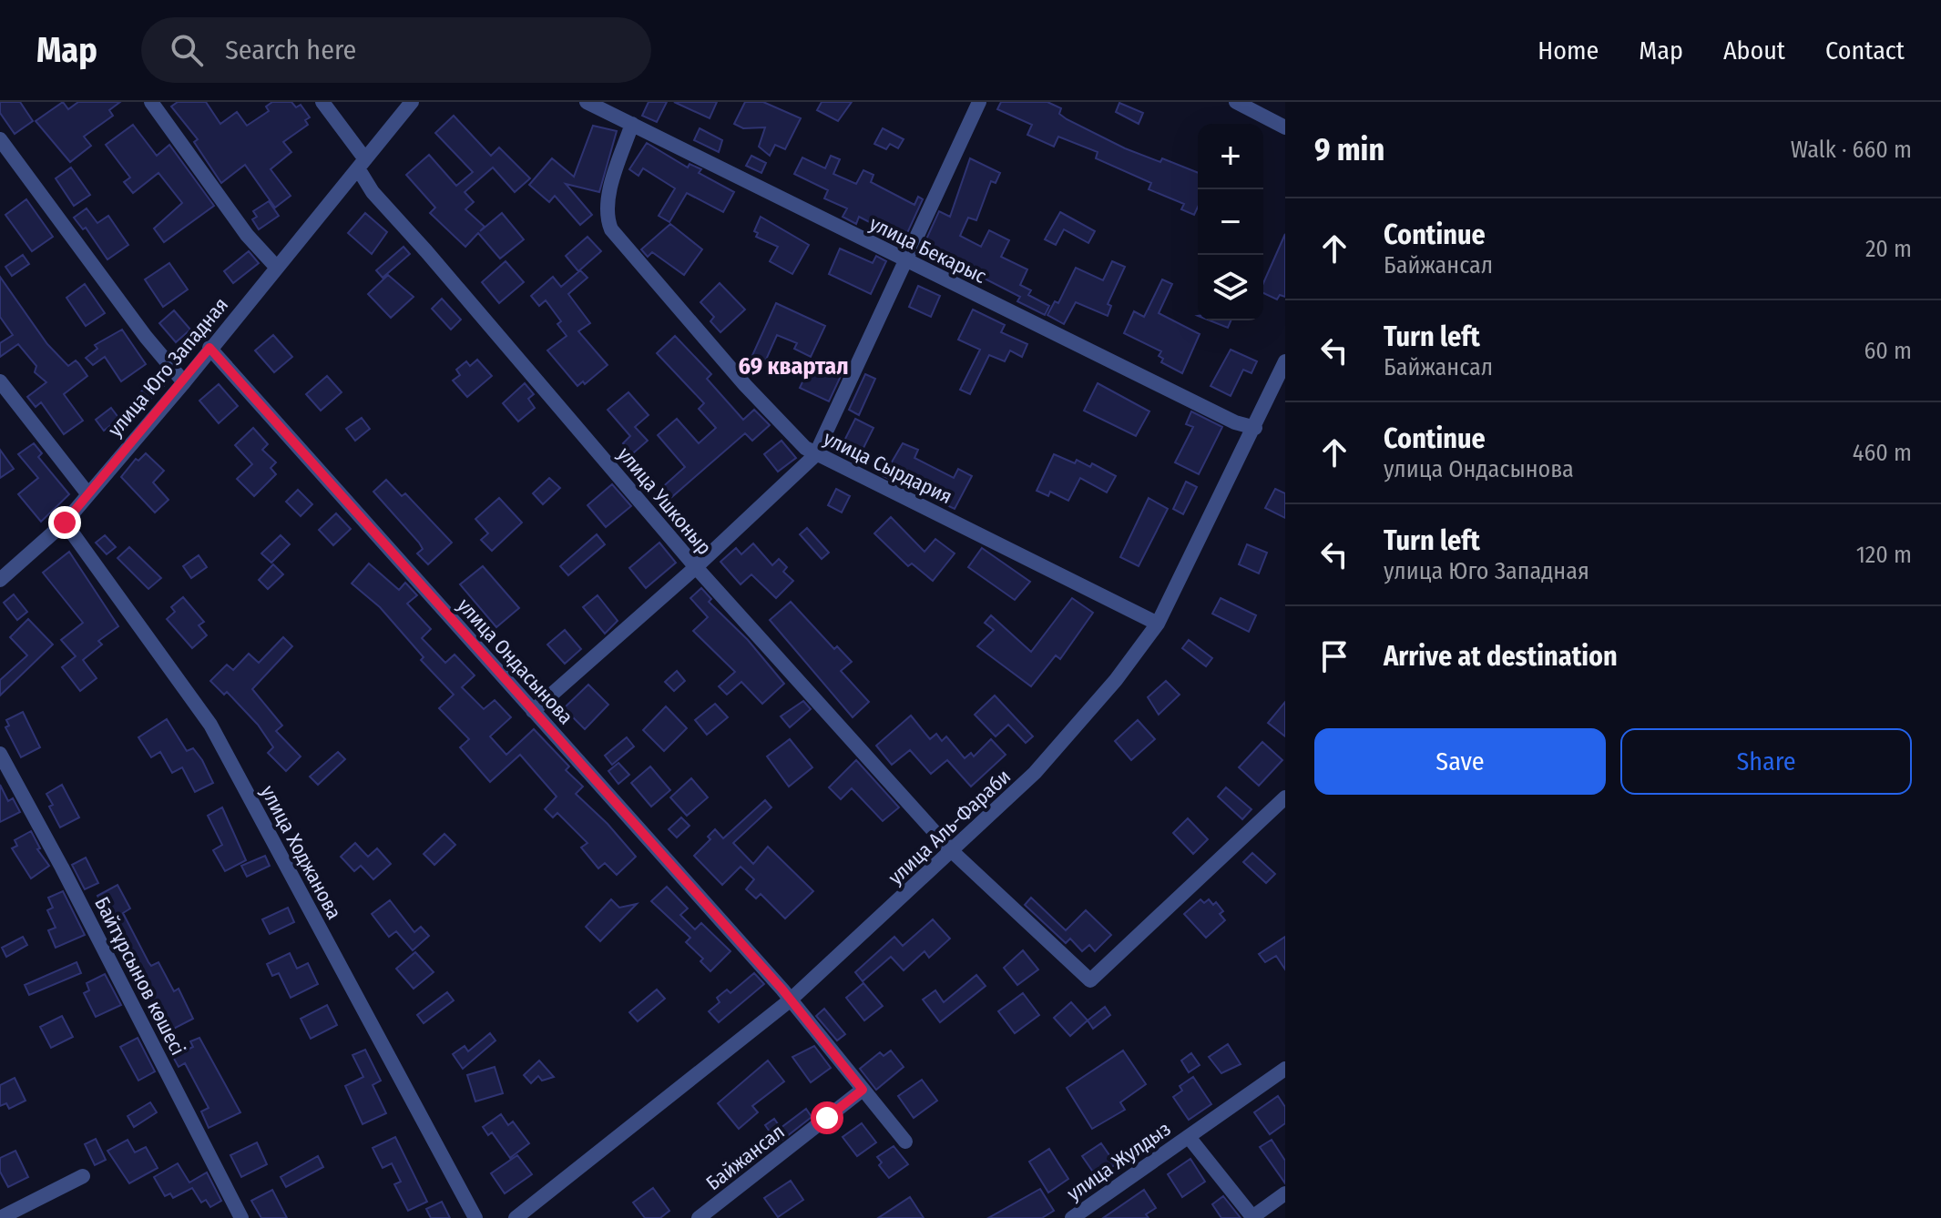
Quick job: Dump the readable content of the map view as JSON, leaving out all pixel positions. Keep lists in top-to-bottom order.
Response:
{
  "streets": {
    "street": [
      "улица Бекарыс",
      "улица Юго Западная",
      "улица Сырдария",
      "улица Ушконыр",
      "улица Ондасынова",
      "улица Аль-Фараби",
      "улица Ходжанова",
      "Байтұрсынов көшесі",
      "Байжансал",
      "улица Жулдыз"
    ]
  },
  "crossings": [
    ["улица Бекарыс", "улица Сырдария"],
    ["улица Бекарыс", "улица Аль-Фараби"],
    ["улица Юго Западная", "улица Ушконыр"],
    ["улица Юго Западная", "улица Ондасынова"],
    ["улица Юго Западная", "улица Ходжанова"],
    ["улица Сырдария", "улица Аль-Фараби"],
    ["улица Ушконыр", "улица Аль-Фараби"],
    ["улица Ондасынова", "улица Аль-Фараби"]
  ],
  "districts": ["69 квартал"],
  "page": {
    "header": "Map",
    "search": "Search here",
    "nav": [
      "Home",
      "Map",
      "About",
      "Contact"
    ],
    "heading": ["9 min", "Walk · 660 m"],
    "map_buttons": ["+", "−"],
    "list": [
      ["Continue", "Байжансал", "20 m"],
      ["Turn left", "Байжансал", "60 m"],
      ["Continue", "улица Ондасынова", "460 m"],
      ["Turn left", "улица Юго Западная", "120 m"],
      "Arrive at destination"
    ],
    "buttons": ["Save", "Share"]
  }
}
